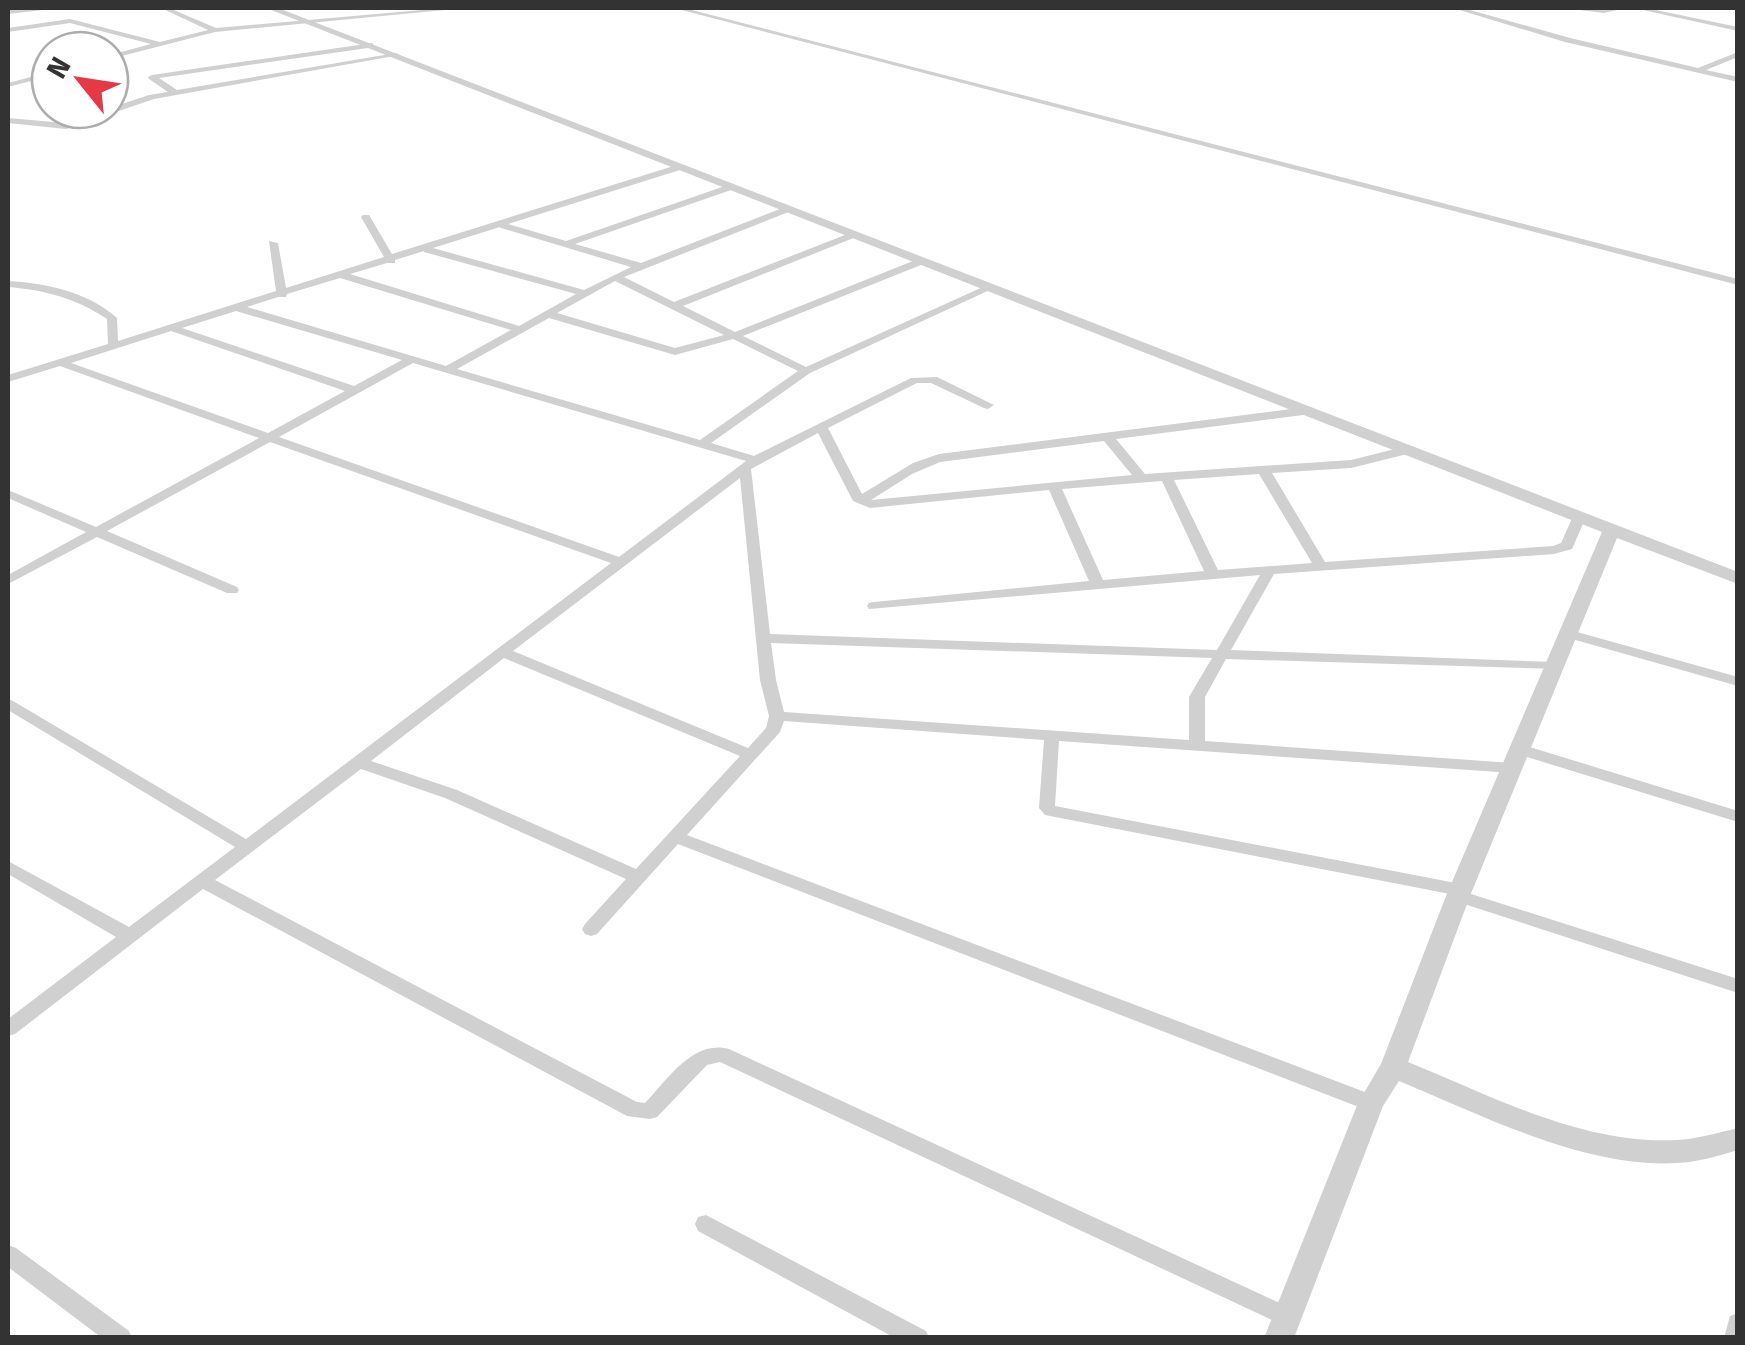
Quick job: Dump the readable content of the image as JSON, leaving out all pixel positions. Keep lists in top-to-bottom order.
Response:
{
  "north": "top left"
}
